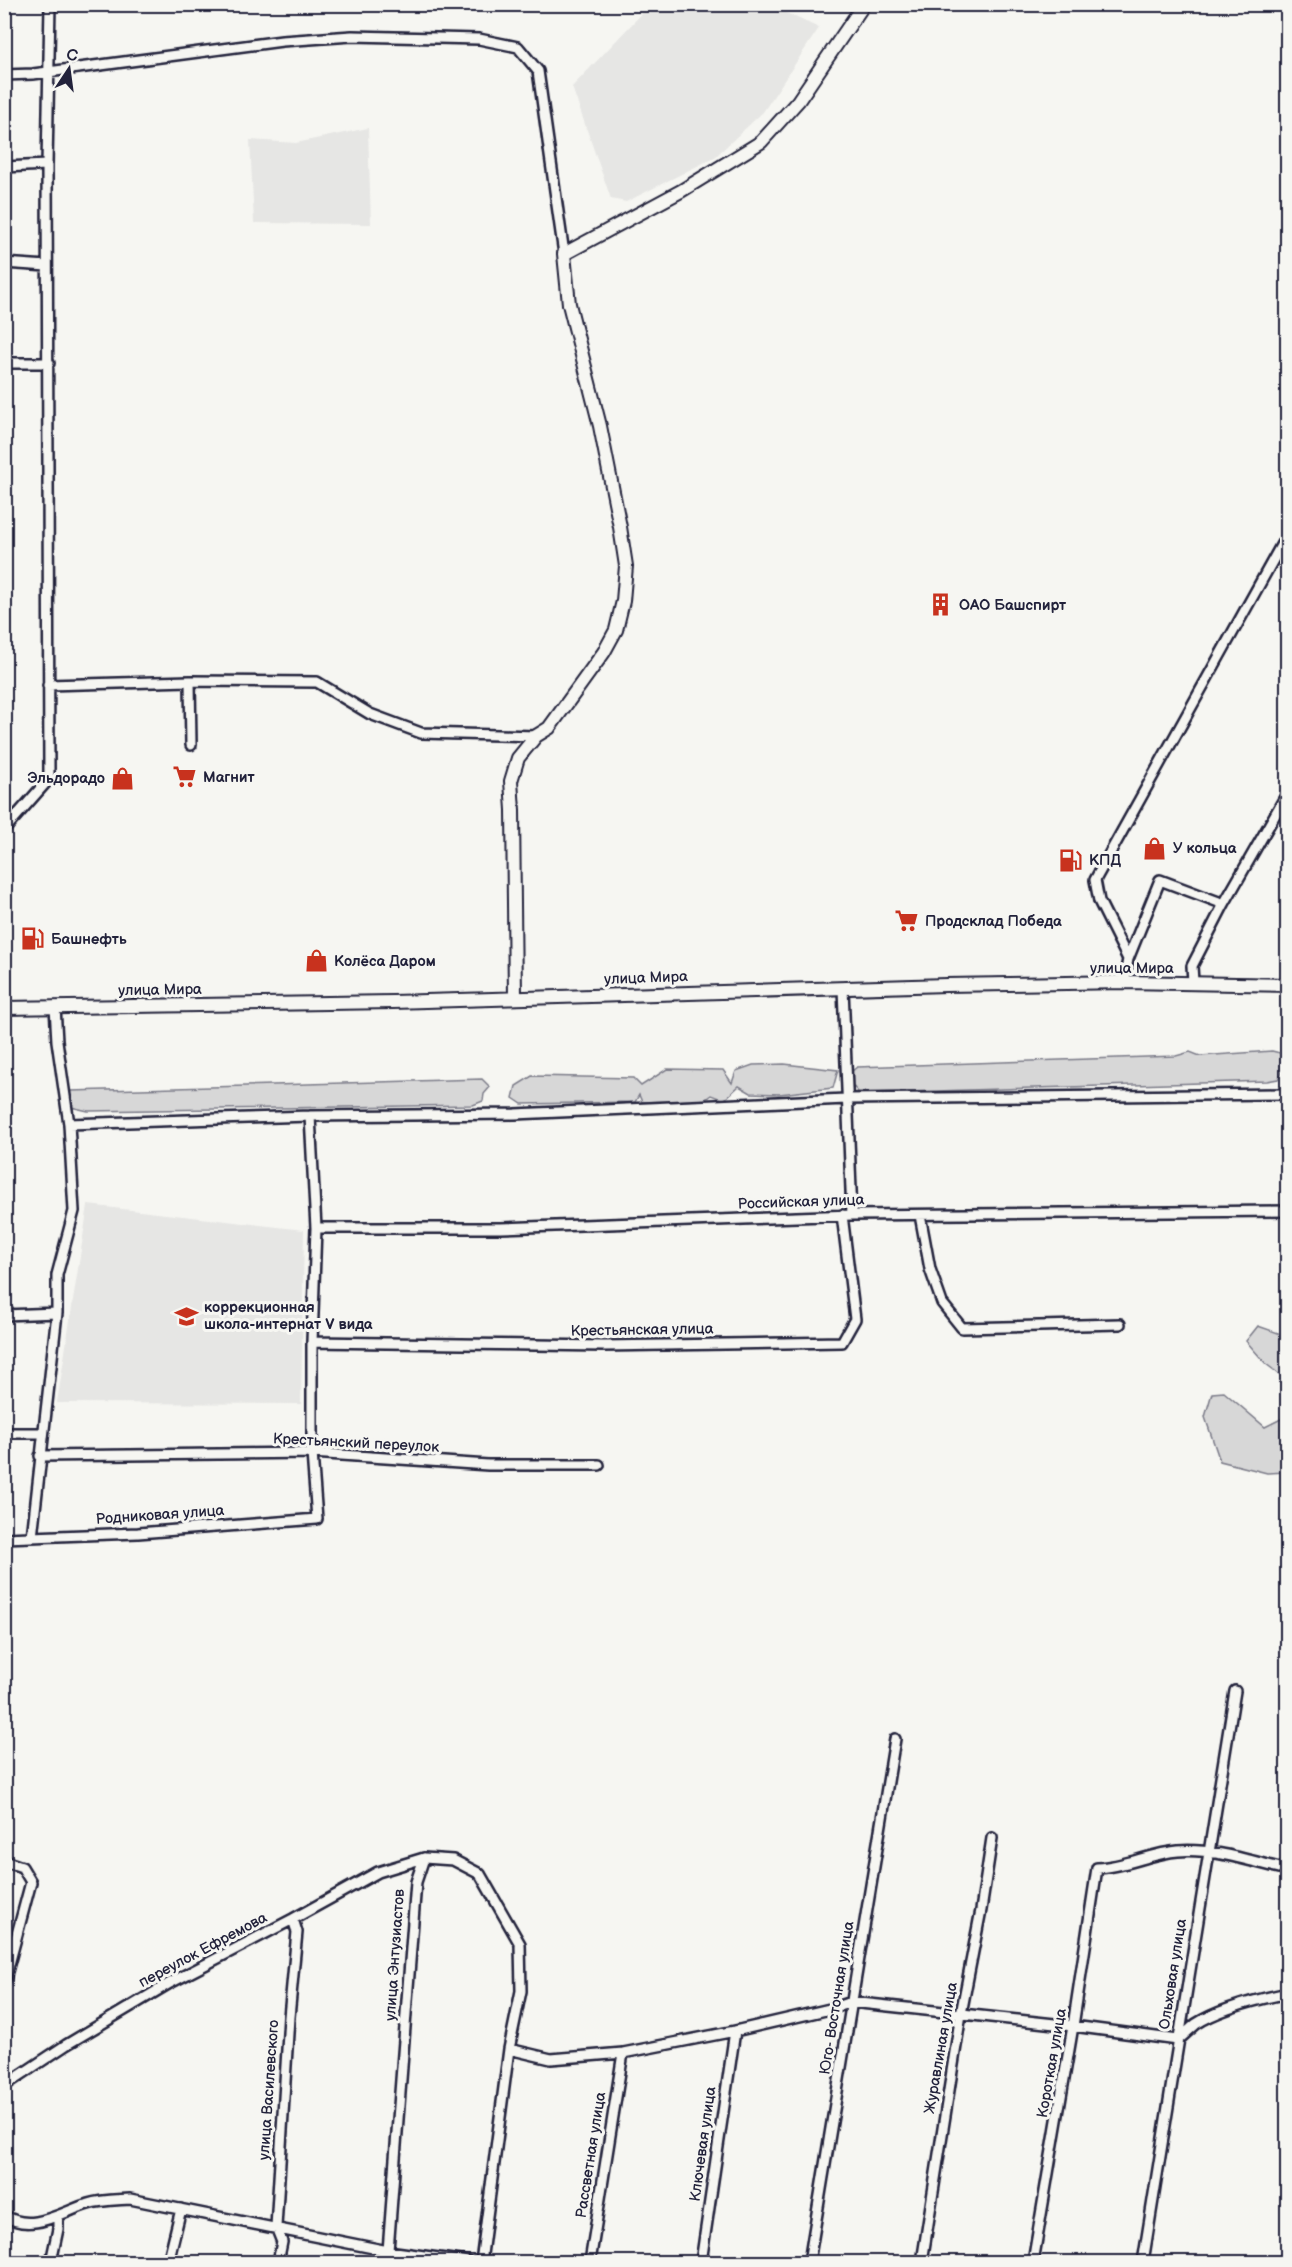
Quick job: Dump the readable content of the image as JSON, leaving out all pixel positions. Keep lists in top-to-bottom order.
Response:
{
  "streets": {
    "main road": ["улица Мира"],
    "street": [
      "Российская улица",
      "Крестьянская улица",
      "Крестьянский переулок",
      "Родниковая улица",
      "переулок Ефремова",
      "улица Энтузиастов",
      "Ольховая улица",
      "Юго- Восточная улица",
      "Журавлиная улица",
      "Короткая улица",
      "улица Василевского",
      "Ключевая улица",
      "Рассветная улица"
    ]
  },
  "crossings": [
    ["Российская улица", "Крестьянская улица"],
    ["Крестьянский переулок", "Родниковая улица"],
    ["переулок Ефремова", "улица Энтузиастов"],
    ["переулок Ефремова", "улица Василевского"],
    ["Ольховая улица", "Короткая улица"]
  ],
  "places": {
    "building": ["ОАО Башспирт"],
    "supermarket": ["Магнит", "Продсклад Победа"],
    "shop": ["Эльдорадо", "У кольца", "Колёса Даром"],
    "fuel station": ["КПД", "Башнефть"],
    "school or university": ["коррекционная школа-интернат V вида"]
  },
  "north": "top"
}
